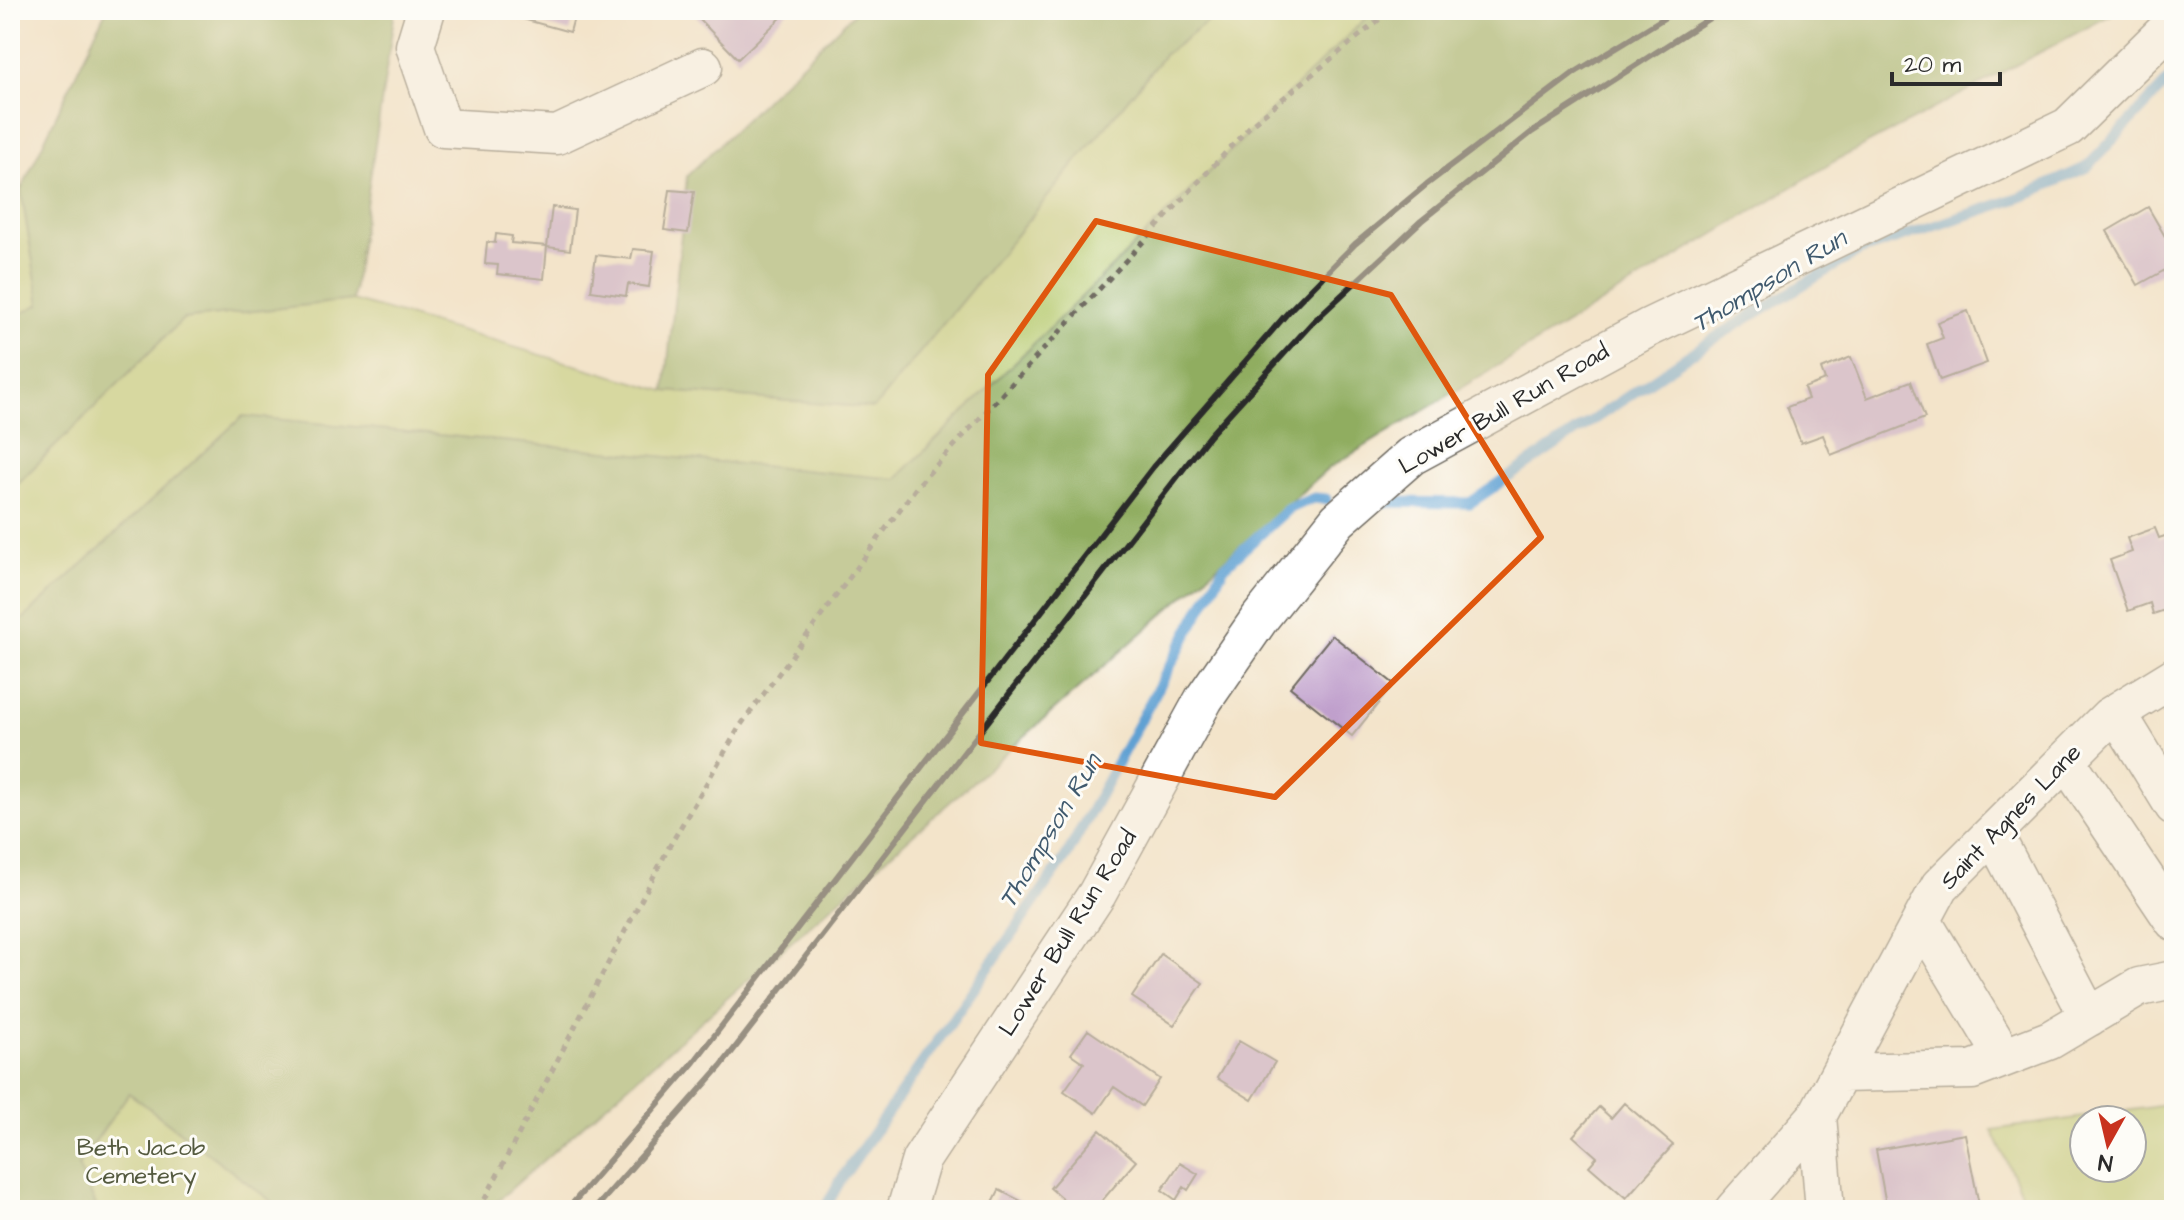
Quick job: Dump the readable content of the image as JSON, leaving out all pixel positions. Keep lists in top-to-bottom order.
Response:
{
  "streets": {
    "street": ["Lower Bull Run Road", "Saint Agnes Lane"]
  },
  "water": ["Thompson Run"],
  "parks": ["Beth Jacob Cemetery"],
  "scale_bar": "20 m",
  "north": "bottom"
}
